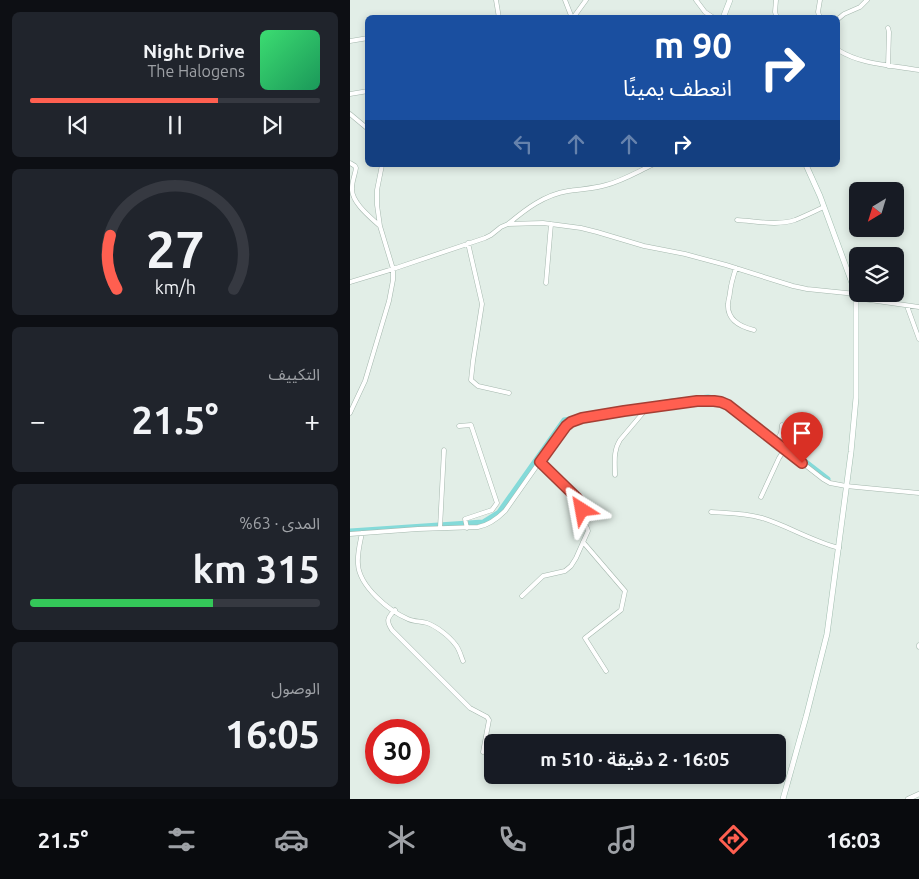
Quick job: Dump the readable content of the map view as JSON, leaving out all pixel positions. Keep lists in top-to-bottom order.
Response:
{
  "north": "bottom left",
  "page": {
    "turn": ["90 m", "انعطف يمينًا"],
    "song": ["Night Drive", "The Halogens"],
    "tile": [
      "التكييف",
      ["المدى · 63%", "315 km"],
      ["الوصول", "16:05"]
    ],
    "heat": ["−", "21.5°", "+"],
    "limit": "30",
    "trip": "16:05 · 2 دقيقة · 510 m",
    "tabs": ["16:03", "21.5°"],
    "gauge": ["27", "km/h"]
  }
}
